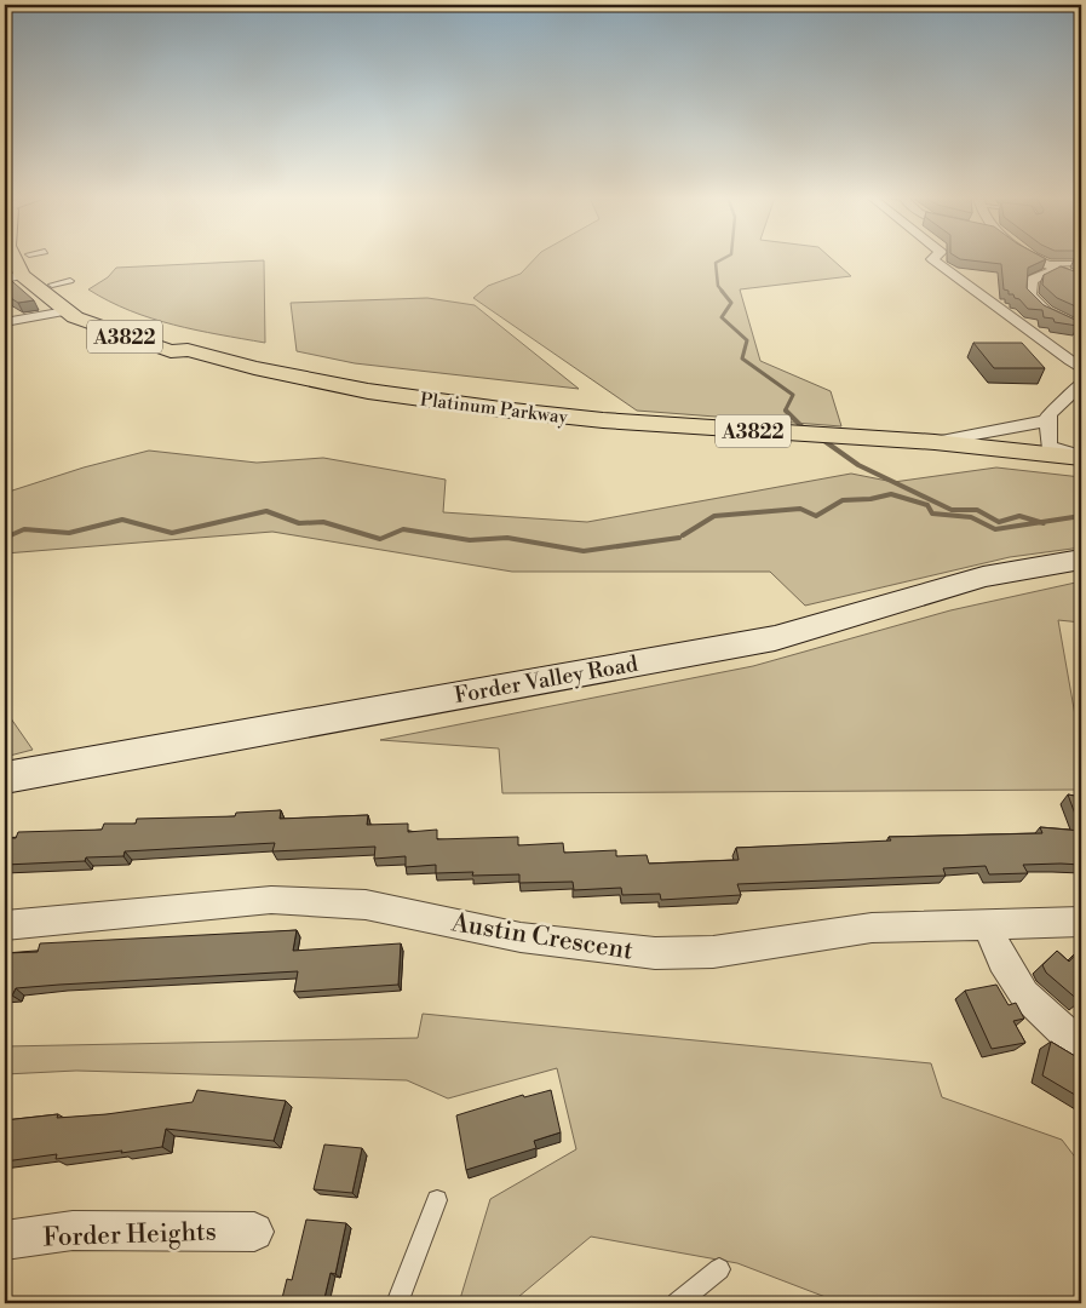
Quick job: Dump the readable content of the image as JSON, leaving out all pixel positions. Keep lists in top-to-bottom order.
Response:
{
  "streets": {
    "main road": ["A3822", "Platinum Parkway", "Forder Valley Road"],
    "street": ["Austin Crescent", "Forder Heights"]
  },
  "crossings": [
    ["A3822", "Platinum Parkway"]
  ]
}
